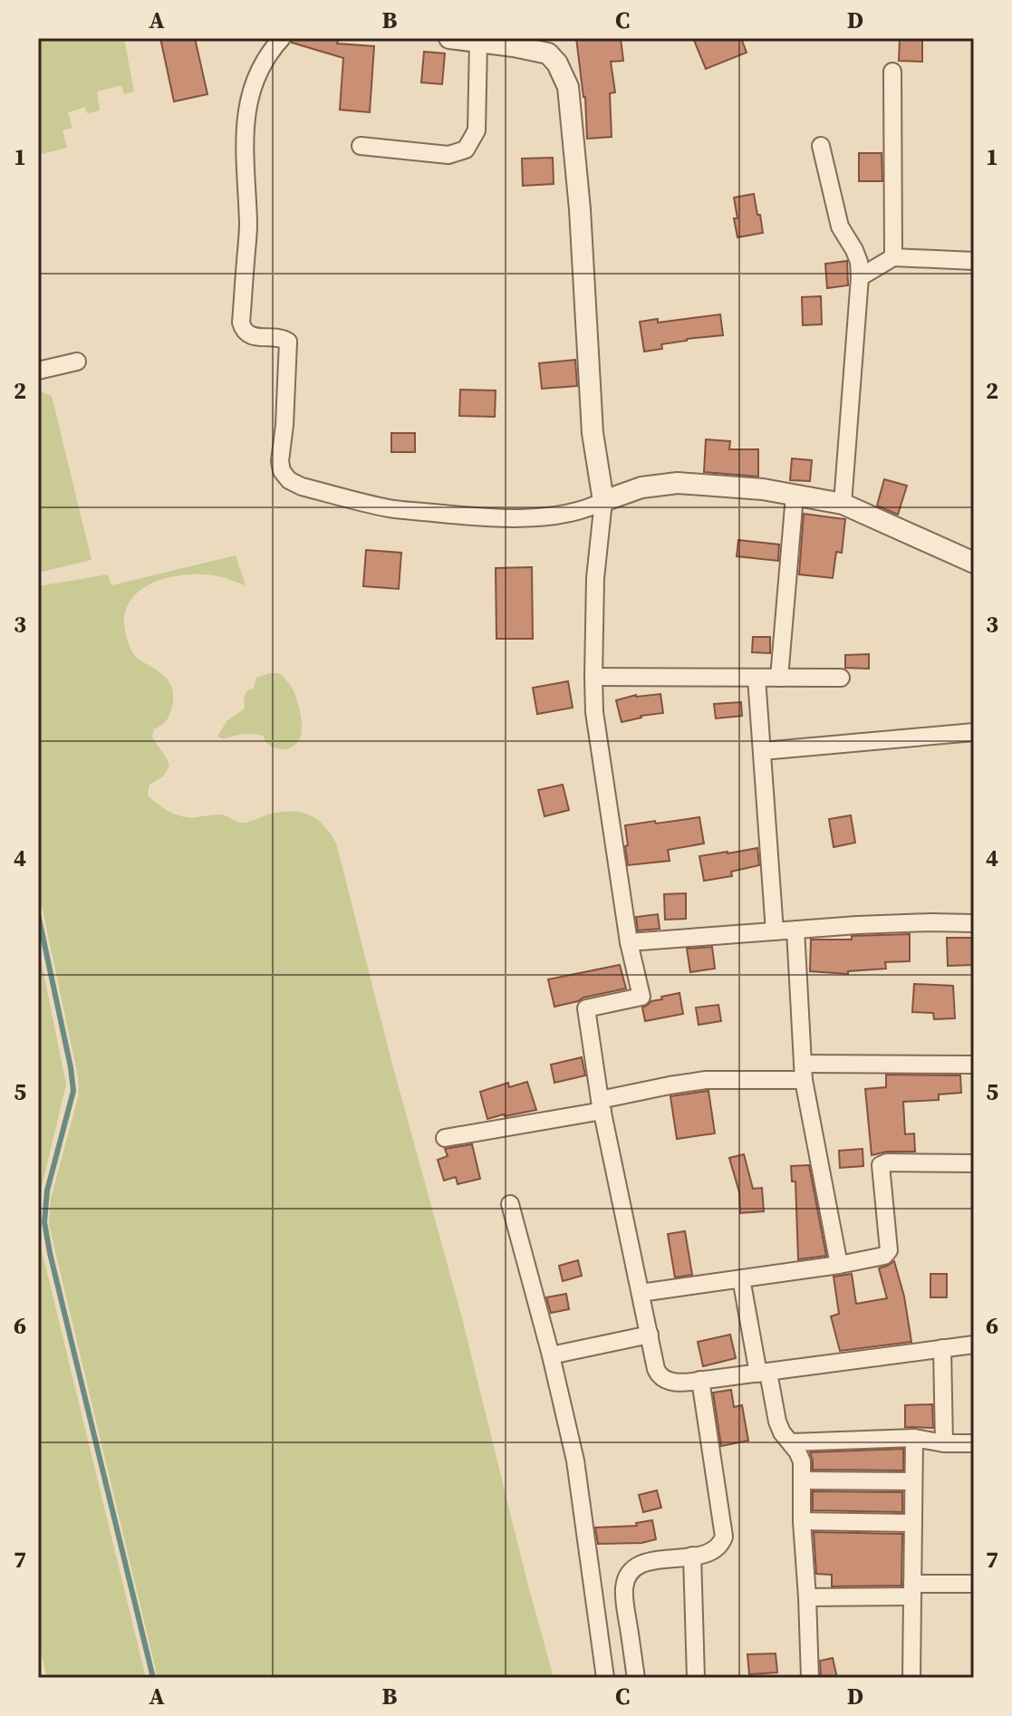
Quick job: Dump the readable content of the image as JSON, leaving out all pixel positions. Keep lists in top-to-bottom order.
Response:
{
  "grid": {
    "columns": [
      "A",
      "B",
      "C",
      "D"
    ],
    "rows": [
      "1",
      "2",
      "3",
      "4",
      "5",
      "6",
      "7"
    ]
  }
}
